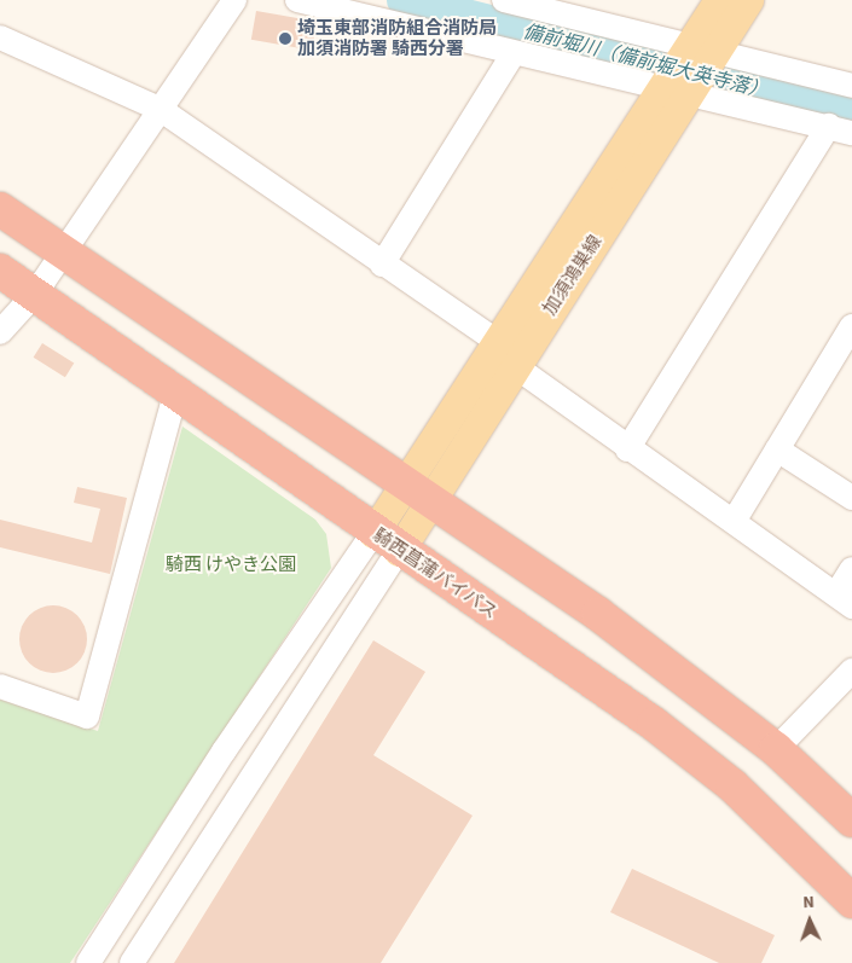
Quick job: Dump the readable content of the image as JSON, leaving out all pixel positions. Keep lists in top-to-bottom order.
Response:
{
  "streets": {
    "highway": ["騎西菖蒲バイパス"],
    "main road": ["加須鴻巣線"]
  },
  "crossings": [
    ["加須鴻巣線", "騎西菖蒲バイパス"]
  ],
  "water": ["備前堀川（備前堀大英寺落）"],
  "parks": ["騎西 けやき公園"],
  "places": ["埼玉東部消防組合消防局 加須消防署 騎西分署"],
  "north": "top"
}
